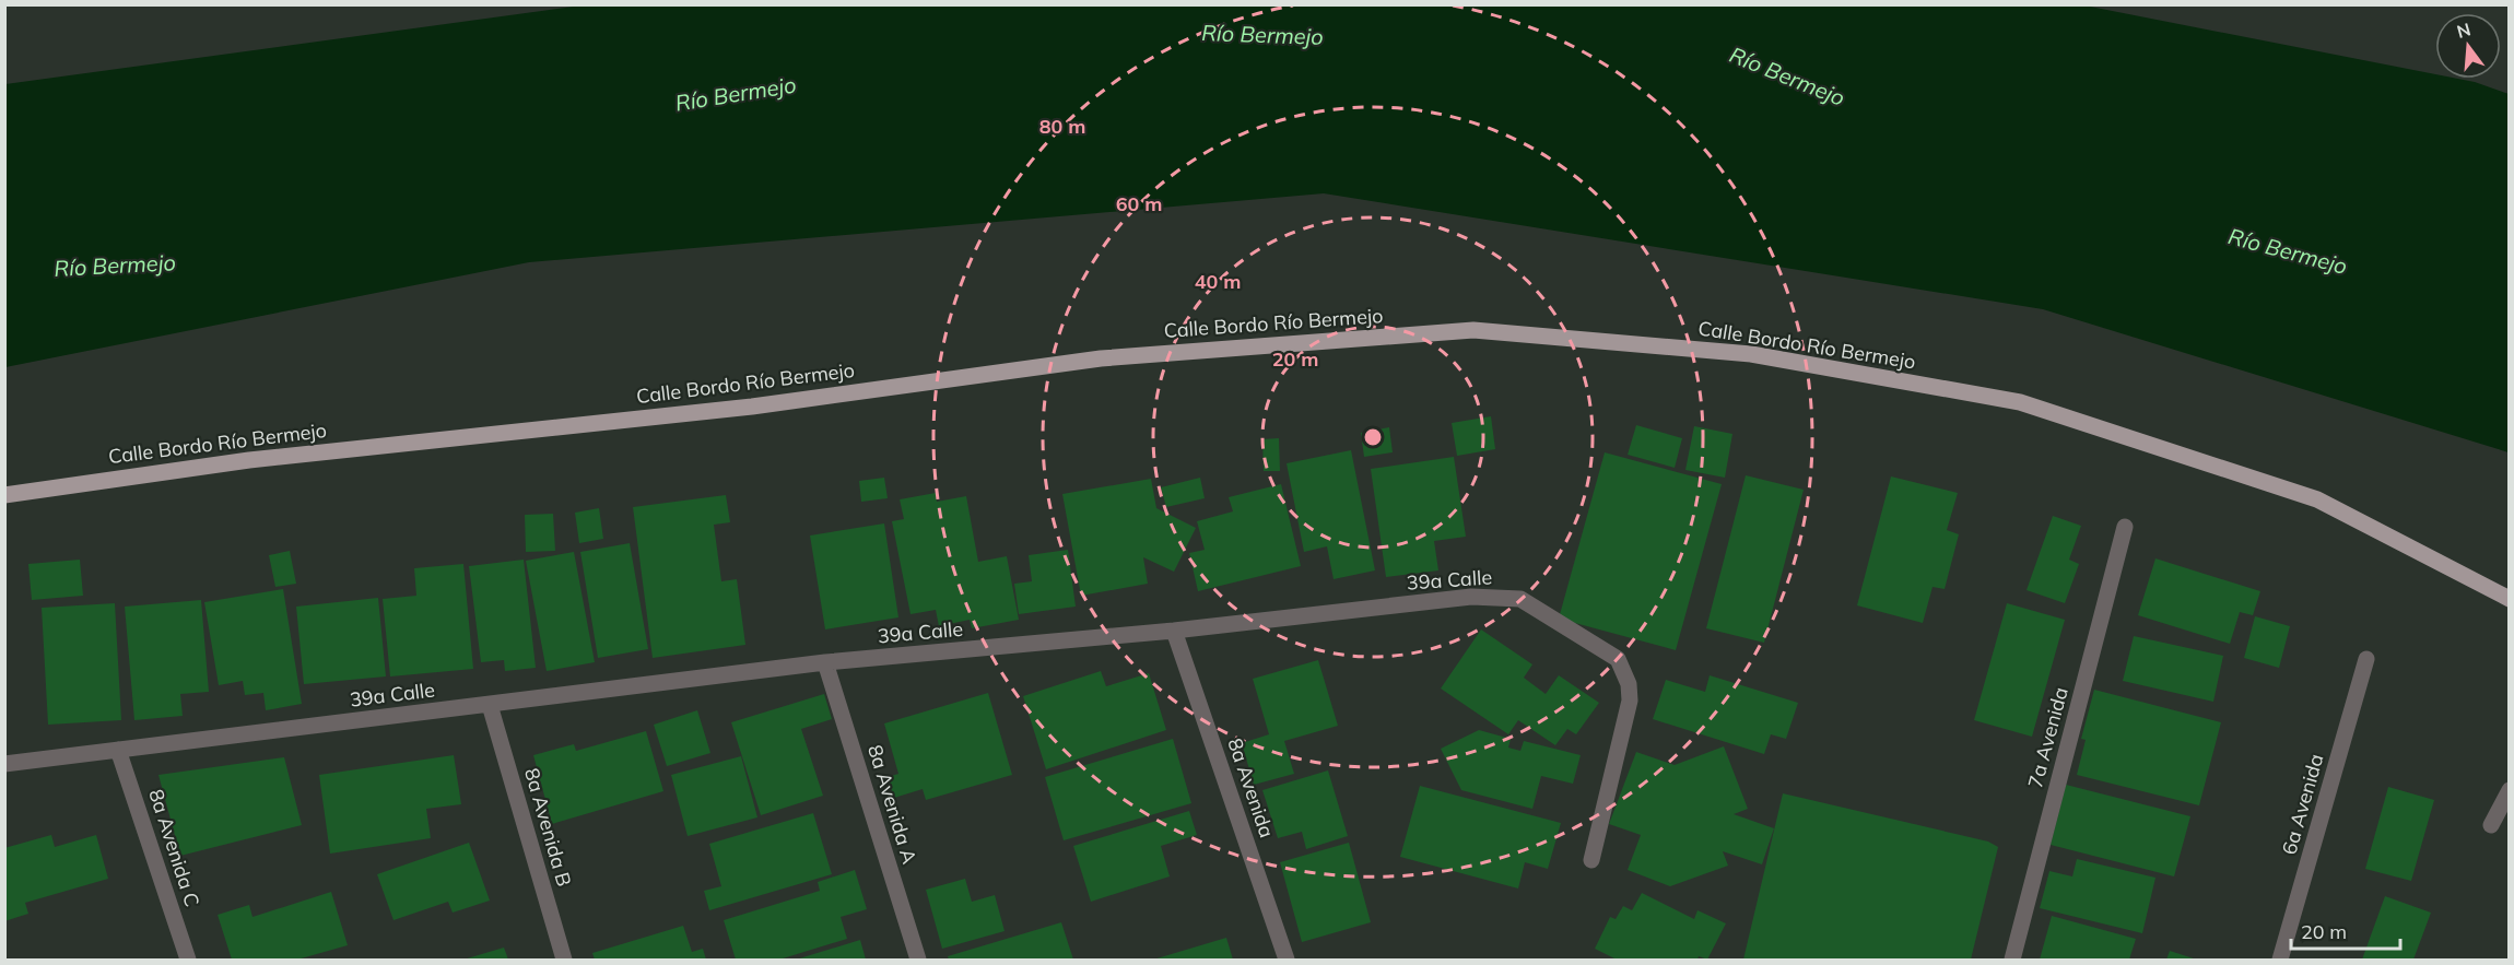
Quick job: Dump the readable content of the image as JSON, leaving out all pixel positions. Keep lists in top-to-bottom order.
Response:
{
  "streets": {
    "main road": ["Calle Bordo Río Bermejo"],
    "street": [
      "39a Calle",
      "7a Avenida",
      "8a Avenida",
      "8a Avenida A",
      "6a Avenida",
      "8a Avenida B",
      "8a Avenida C"
    ]
  },
  "crossings": [
    ["39a Calle", "8a Avenida"],
    ["39a Calle", "8a Avenida A"],
    ["39a Calle", "8a Avenida B"],
    ["39a Calle", "8a Avenida C"]
  ],
  "water": ["Río Bermejo"],
  "scale_bar": "20 m",
  "north": "top",
  "rings": [
    "80 m",
    "60 m",
    "40 m",
    "20 m"
  ]
}
